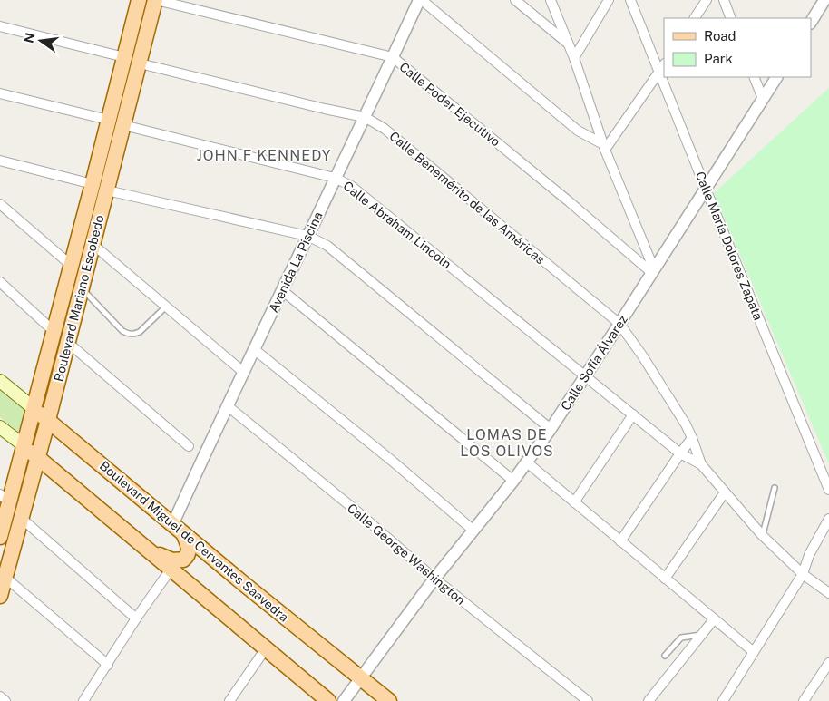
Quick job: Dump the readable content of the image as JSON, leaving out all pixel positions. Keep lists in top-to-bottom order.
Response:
{
  "streets": {
    "main road": ["Boulevard Mariano Escobedo", "Boulevard Miguel de Cervantes Saavedra"],
    "street": [
      "Calle Poder Ejecutivo",
      "Calle Benemérito de las Américas",
      "Calle Abraham Lincoln",
      "Calle María Dolores Zapata",
      "Avenida La Piscina",
      "Calle Sofía Álvarez",
      "Calle George Washington"
    ]
  },
  "crossings": [
    ["Calle Poder Ejecutivo", "Avenida La Piscina"],
    ["Calle Poder Ejecutivo", "Boulevard Mariano Escobedo"],
    ["Calle Poder Ejecutivo", "Calle Sofía Álvarez"],
    ["Calle Benemérito de las Américas", "Calle Abraham Lincoln"],
    ["Calle Benemérito de las Américas", "Avenida La Piscina"],
    ["Calle Benemérito de las Américas", "Boulevard Mariano Escobedo"],
    ["Calle Benemérito de las Américas", "Calle Sofía Álvarez"],
    ["Calle Abraham Lincoln", "Avenida La Piscina"],
    ["Calle Abraham Lincoln", "Boulevard Mariano Escobedo"],
    ["Calle Abraham Lincoln", "Calle Sofía Álvarez"],
    ["Calle María Dolores Zapata", "Calle Sofía Álvarez"],
    ["Avenida La Piscina", "Boulevard Miguel de Cervantes Saavedra"],
    ["Avenida La Piscina", "Calle George Washington"],
    ["Boulevard Mariano Escobedo", "Boulevard Miguel de Cervantes Saavedra"],
    ["Calle Sofía Álvarez", "Boulevard Miguel de Cervantes Saavedra"],
    ["Calle Sofía Álvarez", "Calle George Washington"]
  ],
  "districts": ["JOHN F KENNEDY", "LOMAS DE LOS OLIVOS"],
  "legend": ["Road", "Park"],
  "north": "left"
}
